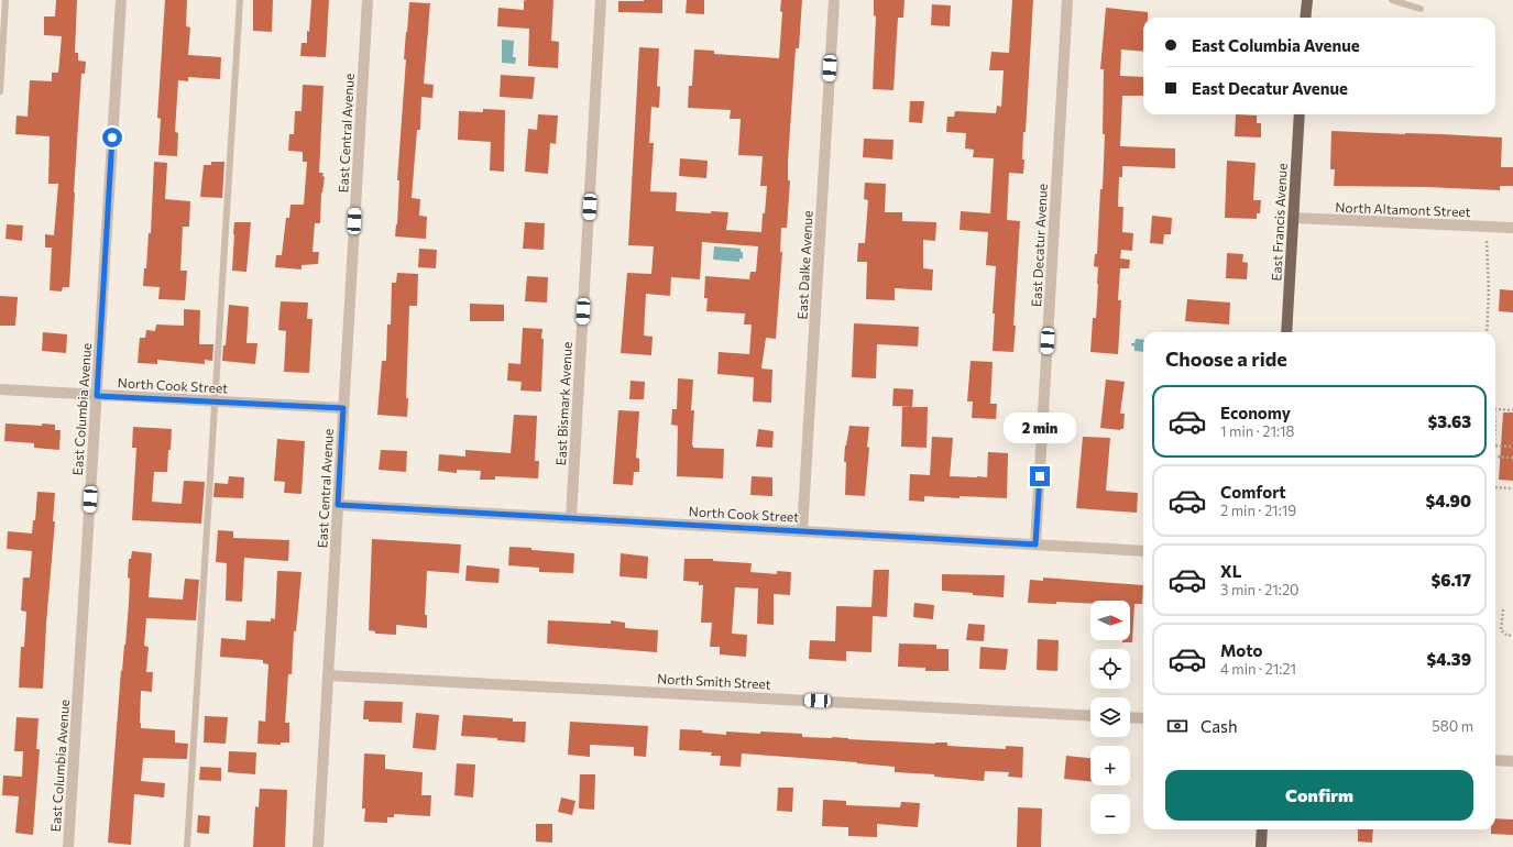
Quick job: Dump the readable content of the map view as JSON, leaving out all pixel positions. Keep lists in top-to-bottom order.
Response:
{
  "streets": {
    "main road": ["East Francis Avenue"],
    "street": [
      "East Central Avenue",
      "North Altamont Street",
      "East Decatur Avenue",
      "East Dalke Avenue",
      "North Cook Street",
      "East Bismark Avenue",
      "East Columbia Avenue",
      "North Smith Street"
    ]
  },
  "crossings": [
    ["East Central Avenue", "North Cook Street"],
    ["East Central Avenue", "North Smith Street"],
    ["North Altamont Street", "East Francis Avenue"],
    ["East Decatur Avenue", "North Cook Street"],
    ["East Dalke Avenue", "North Cook Street"],
    ["North Cook Street", "East Bismark Avenue"],
    ["North Cook Street", "East Columbia Avenue"]
  ],
  "north": "right",
  "page": {
    "banner": ["East Columbia Avenue", "East Decatur Avenue"],
    "heading": "Choose a ride",
    "list": [
      {
        "name": "Economy",
        "note": "1 min · 21:18",
        "value": "$3.63"
      },
      {
        "name": "Comfort",
        "note": "2 min · 21:19",
        "value": "$4.90"
      },
      {
        "name": "XL",
        "note": "3 min · 21:20",
        "value": "$6.17"
      },
      {
        "name": "Moto",
        "note": "4 min · 21:21",
        "value": "$4.39"
      }
    ],
    "bubble": "2 min",
    "map_buttons": ["+", "−"],
    "pay": ["Cash", "580 m"],
    "buttons": "Confirm"
  }
}
